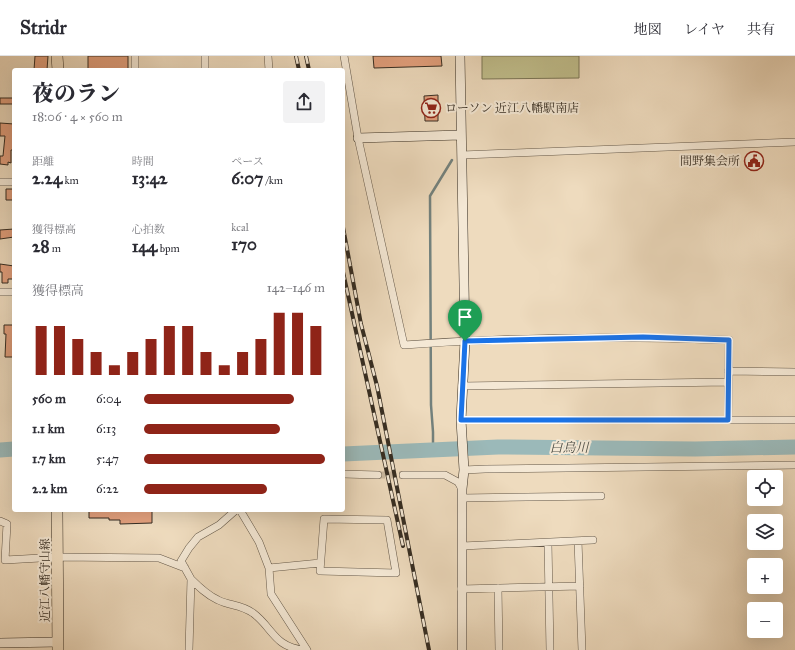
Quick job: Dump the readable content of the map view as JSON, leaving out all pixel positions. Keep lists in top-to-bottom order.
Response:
{
  "streets": {
    "main road": ["近江八幡守山線"]
  },
  "water": ["白鳥川"],
  "places": {
    "supermarket": ["ローソン 近江八幡駅南店"],
    "public building": ["間野集会所"]
  },
  "page": {
    "header": "Stridr",
    "nav": ["地図", "レイヤ", "共有"],
    "heading": ["夜のラン", "18:06 · 4 × 560 m"],
    "stats": [
      ["距離", "2.24 km"],
      ["時間", "13:42"],
      ["ペース", "6:07 /km"],
      ["獲得標高", "28 m"],
      ["心拍数", "144 bpm"],
      ["kcal", "170"]
    ],
    "chart": ["獲得標高", "142–146 m"],
    "list": [
      {
        "name": "560 m",
        "note": "6:04"
      },
      {
        "name": "1.1 km",
        "note": "6:13"
      },
      {
        "name": "1.7 km",
        "note": "5:47"
      },
      {
        "name": "2.2 km",
        "note": "6:22"
      }
    ],
    "map_buttons": ["+", "−"]
  }
}
